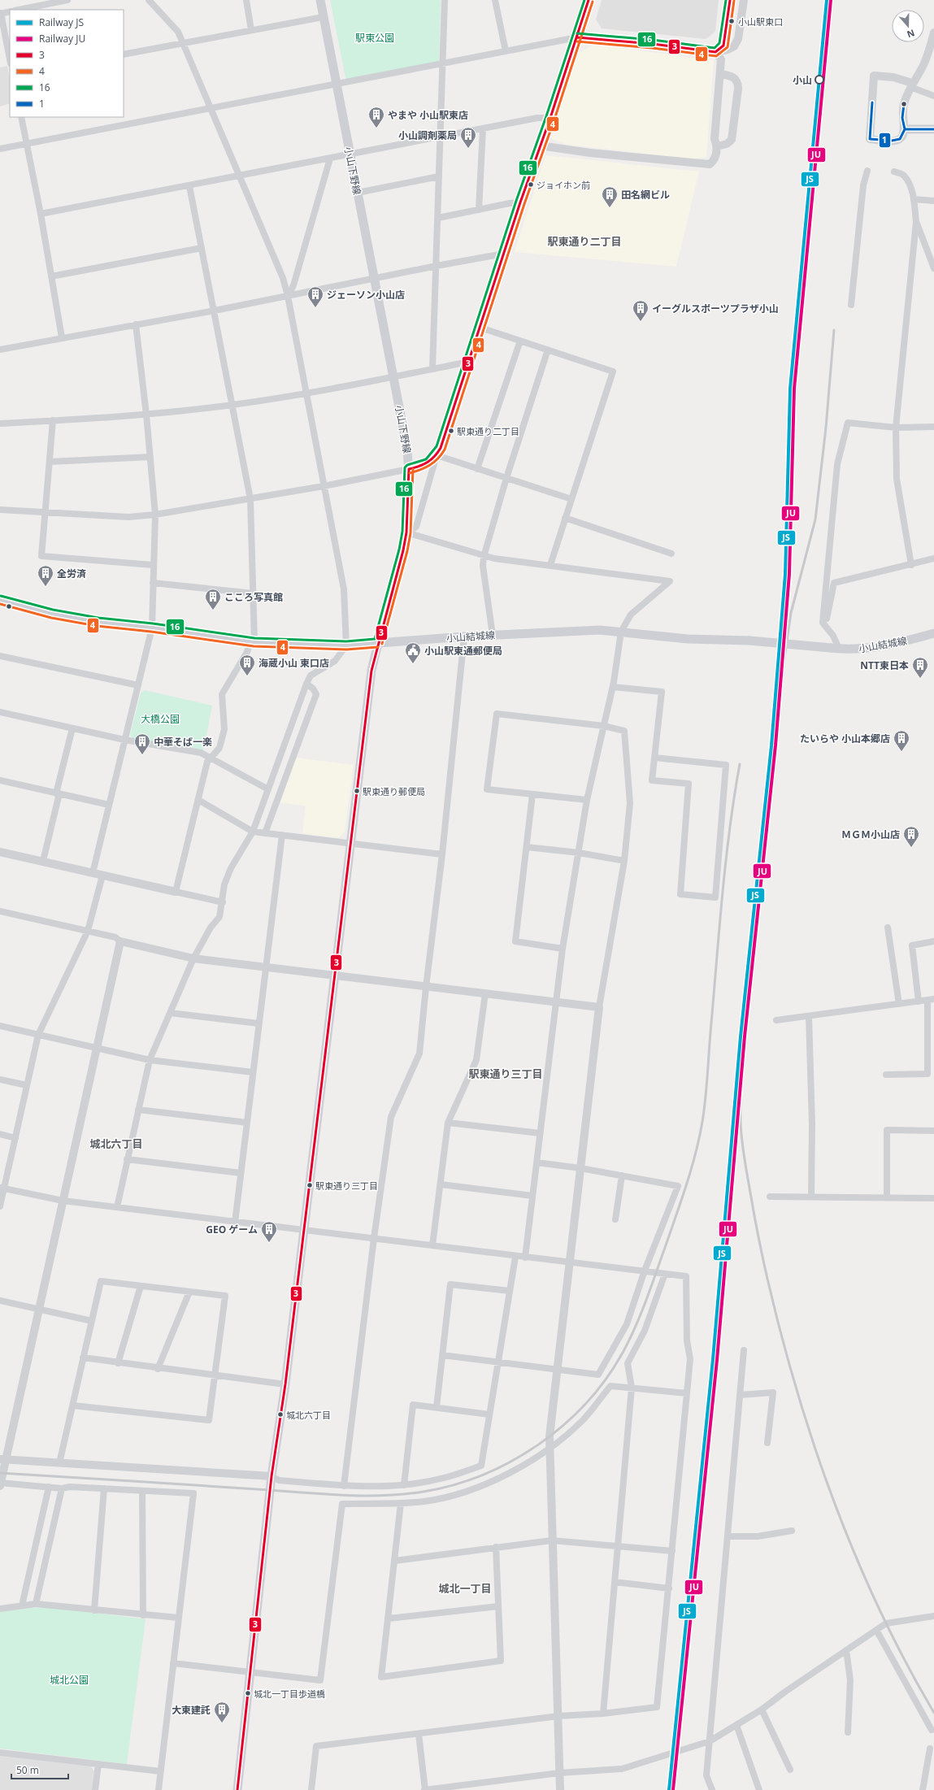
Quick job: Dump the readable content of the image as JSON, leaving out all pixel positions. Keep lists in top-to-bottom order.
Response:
{
  "streets": {
    "main road": ["小山下野線", "小山結城線"]
  },
  "crossings": [
    ["小山下野線", "小山結城線"]
  ],
  "districts": [
    "駅東通り二丁目",
    "駅東通り三丁目",
    "城北六丁目",
    "城北一丁目"
  ],
  "parks": ["駅東公園", "大橋公園", "城北公園"],
  "places": {
    "other": [
      "小山駅東口",
      "小山",
      "ジョイホン前",
      "駅東通り二丁目",
      "駅東通り郵便局",
      "駅東通り三丁目",
      "城北六丁目",
      "城北一丁目歩道橋"
    ],
    "building": [
      "やまや 小山駅東店",
      "小山調剤薬局",
      "田名網ビル",
      "ジェーソン小山店",
      "イーグルスポーツプラザ小山",
      "全労済",
      "こころ写真館",
      "海蔵小山 東口店",
      "NTT東日本",
      "たいらや 小山本郷店",
      "中華そば一楽",
      "ＭＧＭ小山店",
      "GEO ゲーム",
      "大東建託"
    ],
    "public building": ["小山駅東通郵便局"]
  },
  "lines": [
    "rail line JS",
    "rail line JU",
    "transit line 3",
    "transit line 16",
    "transit line 4",
    "transit line 1"
  ],
  "legend": [
    "Railway JS",
    "Railway JU",
    "3",
    "4",
    "16",
    "1"
  ],
  "scale_bar": "50 m",
  "north": "bottom"
}
